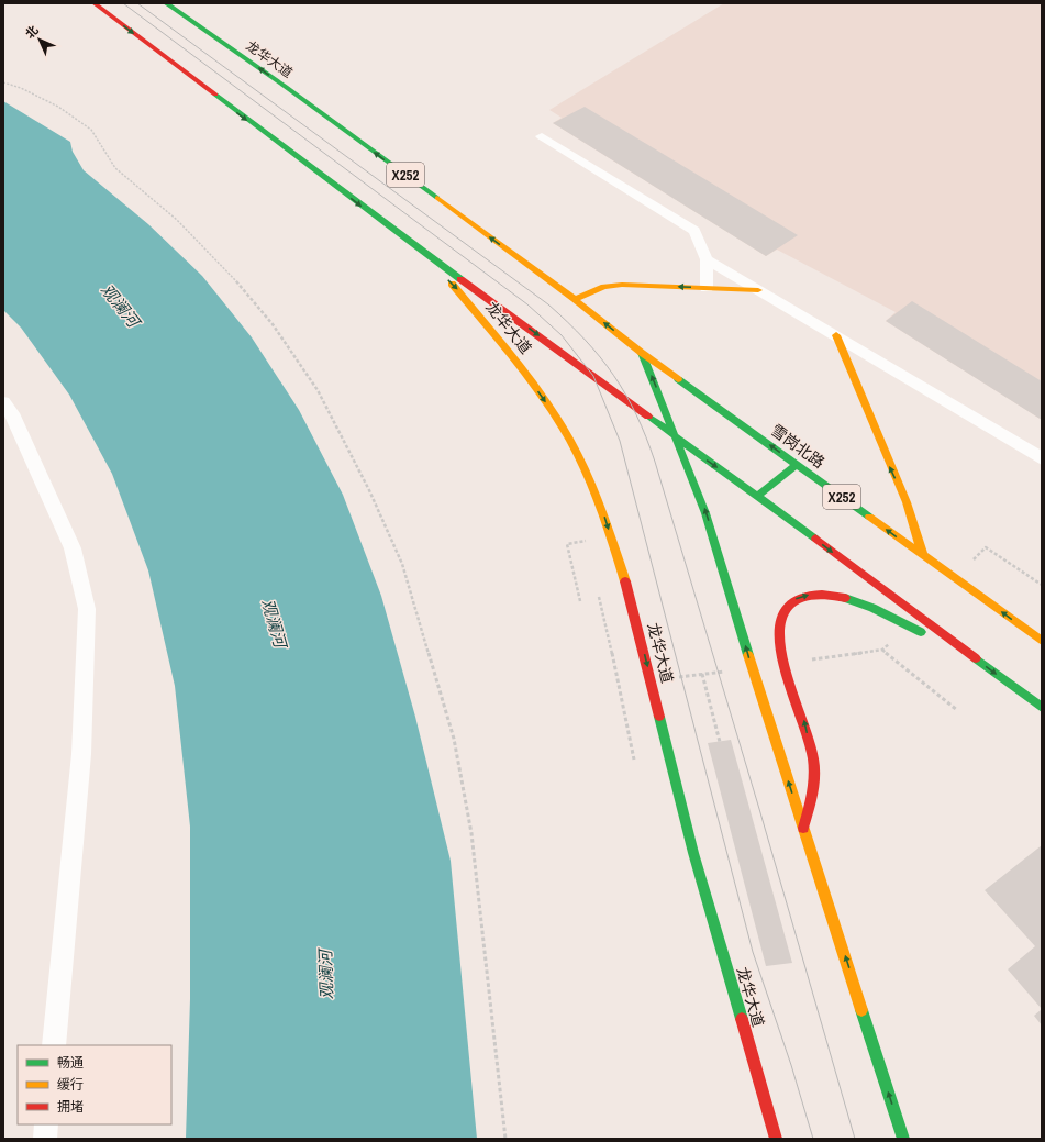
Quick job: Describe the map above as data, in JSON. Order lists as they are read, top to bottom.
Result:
{
  "streets": {
    "main road": ["龙华大道", "X252", "雪岗北路"]
  },
  "crossings": [
    ["龙华大道", "雪岗北路"]
  ],
  "water": ["观澜河"],
  "legend": ["畅通", "缓行", "拥堵"],
  "north": "top left"
}
